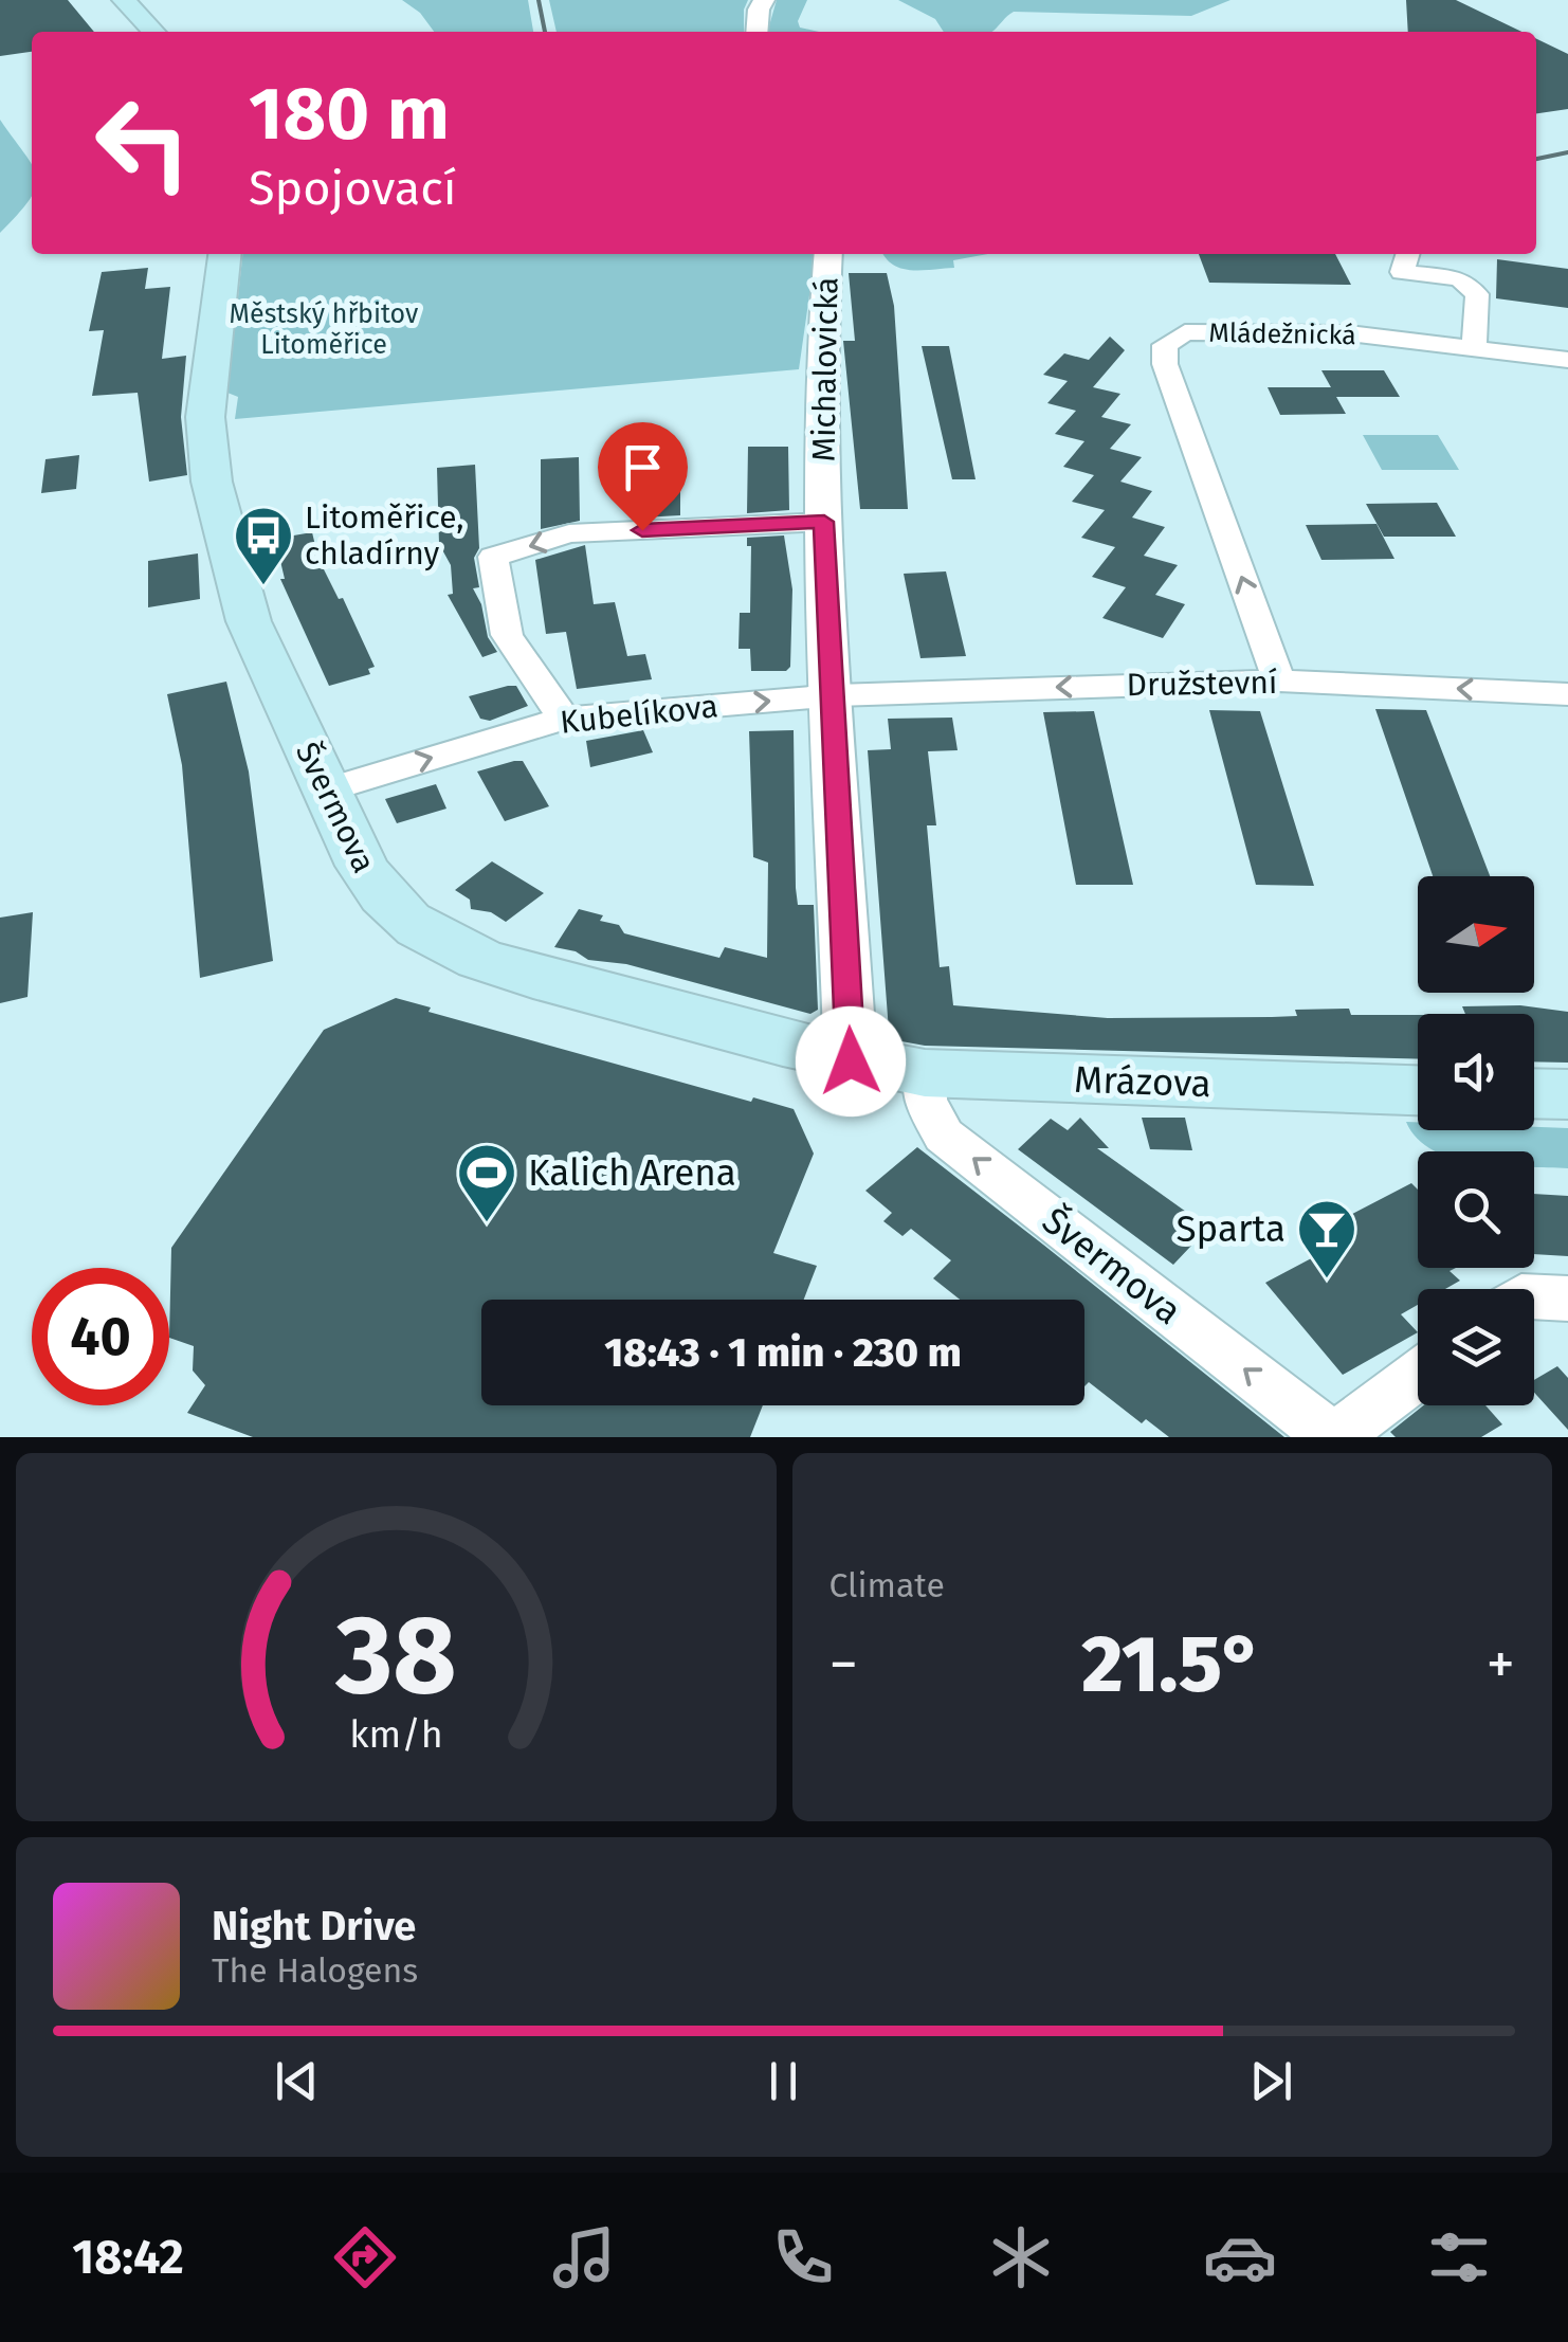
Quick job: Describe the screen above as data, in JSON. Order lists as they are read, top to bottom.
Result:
{
  "streets": {
    "main road": ["Švermova", "Mrázova"],
    "street": [
      "Mládežnická",
      "Michalovická",
      "Družstevní",
      "Kubelíkova"
    ]
  },
  "crossings": [
    ["Mládežnická", "Družstevní"],
    ["Michalovická", "Družstevní"],
    ["Michalovická", "Kubelíkova"],
    ["Michalovická", "Švermova"],
    ["Michalovická", "Mrázova"],
    ["Družstevní", "Kubelíkova"],
    ["Kubelíkova", "Švermova"],
    ["Švermova", "Mrázova"]
  ],
  "one_way": ["Družstevní", "Kubelíkova"],
  "parks": ["Městský hřbitov Litoměřice"],
  "places": {
    "bus stop": ["Litoměřice, chladírny"],
    "sports": ["Kalich Arena"],
    "bar": ["Sparta"]
  },
  "north": "right",
  "page": {
    "turn": ["180 m", "Spojovací"],
    "limit": "40",
    "trip": "18:43 · 1 min · 230 m",
    "tile": "Climate",
    "heat": ["−", "21.5°", "+"],
    "song": ["Night Drive", "The Halogens"],
    "tabs": "18:42",
    "gauge": ["38", "km/h"]
  }
}
